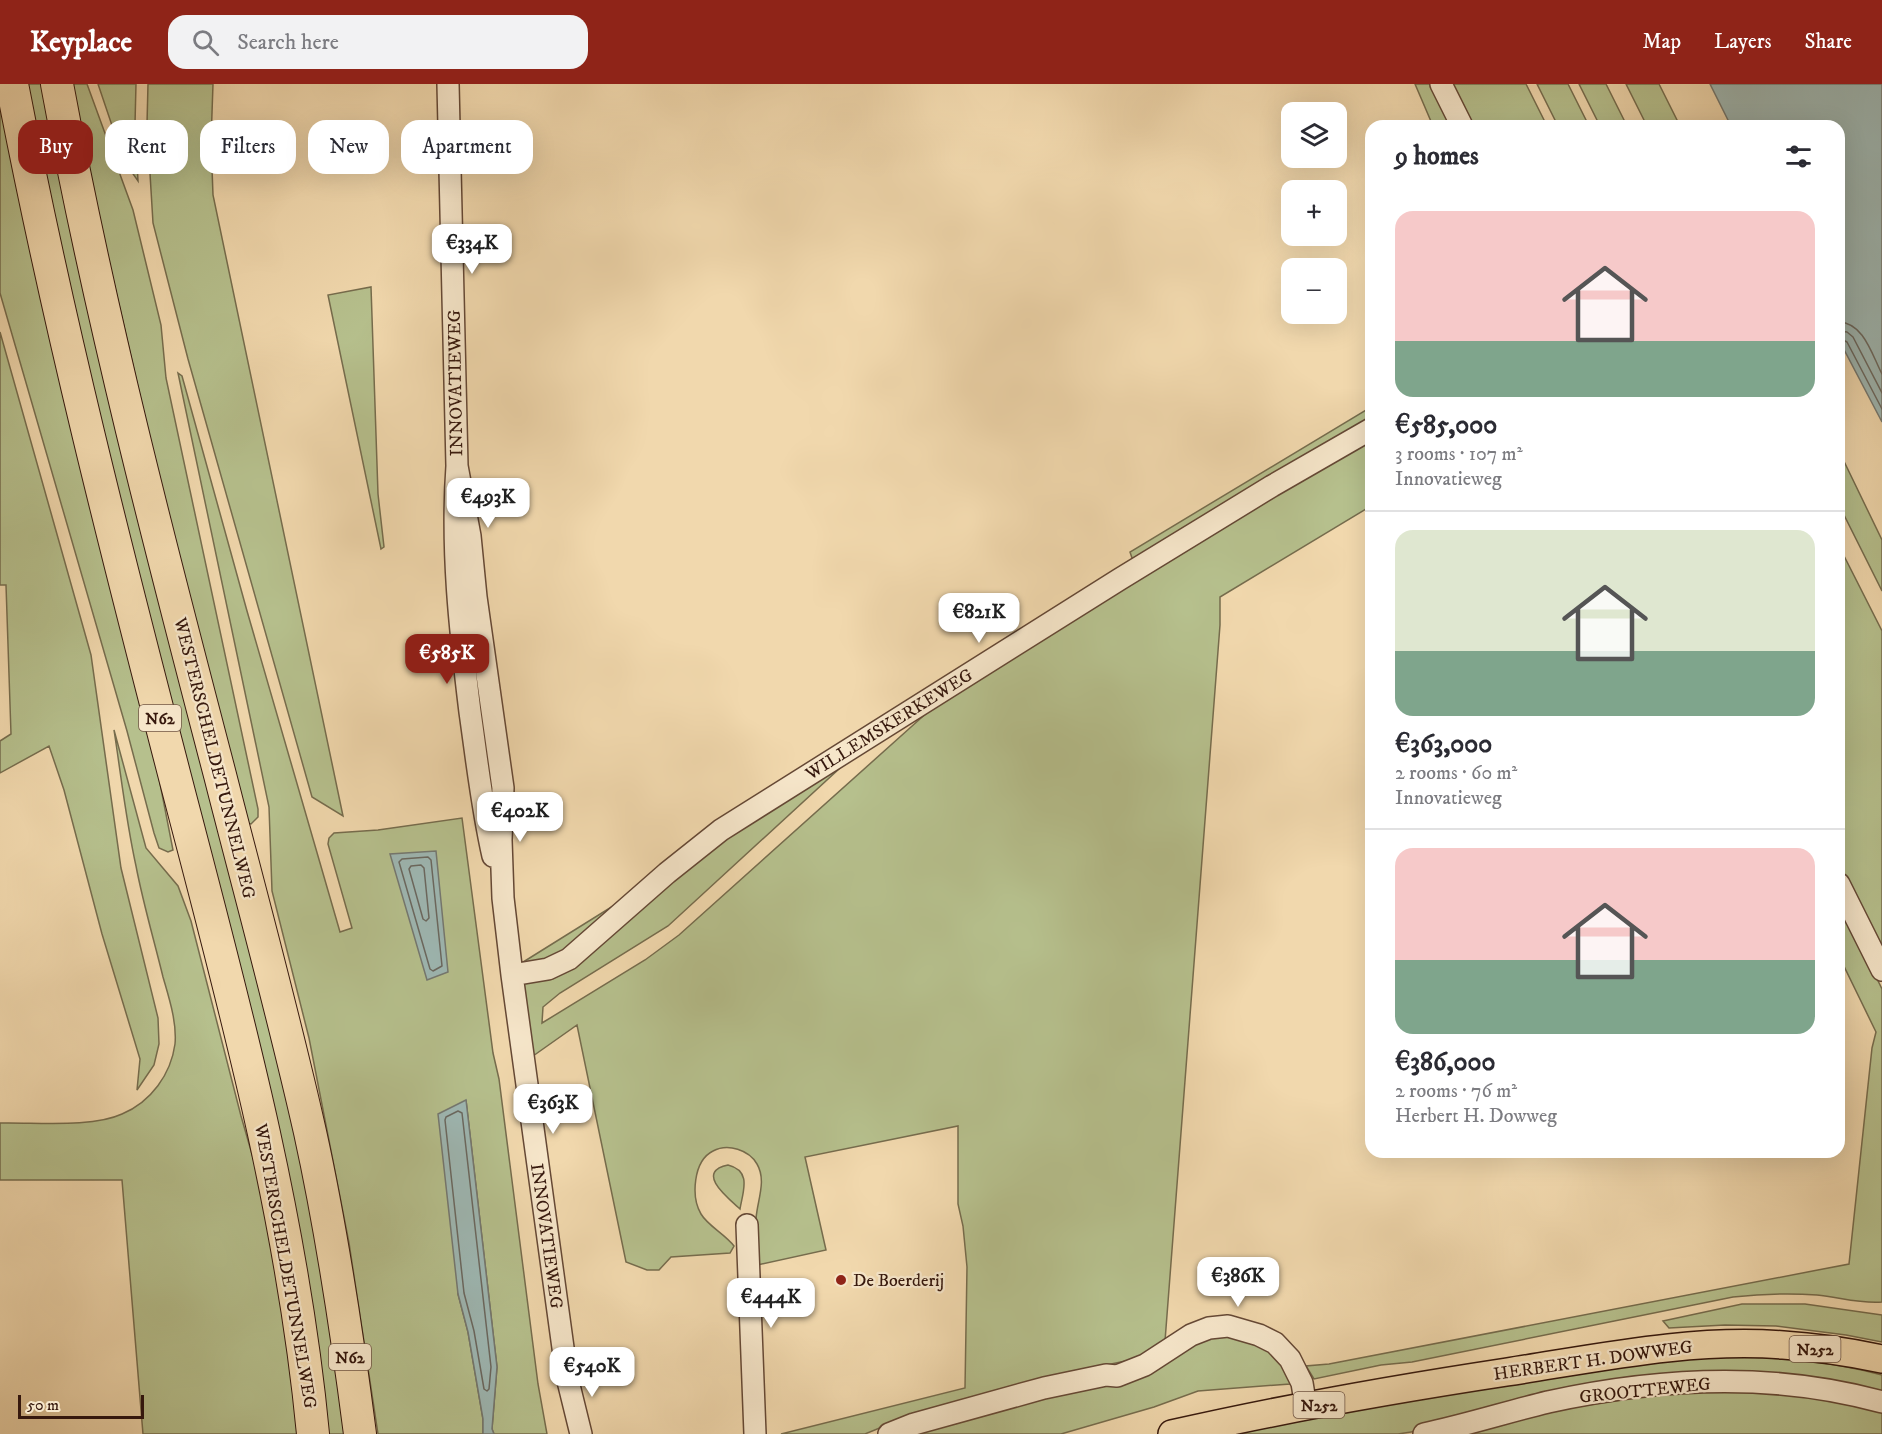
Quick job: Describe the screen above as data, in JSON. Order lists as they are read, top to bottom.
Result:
{
  "streets": {
    "highway": ["N62", "WESTERSCHELDETUNNELWEG"],
    "main road": ["N252", "HERBERT H. DOWWEG"],
    "street": ["INNOVATIEWEG", "WILLEMSKERKEWEG", "GROOTTEWEG"]
  },
  "crossings": [
    ["INNOVATIEWEG", "WILLEMSKERKEWEG"]
  ],
  "places": ["De Boerderij"],
  "scale_bar": "50 m",
  "page": {
    "header": "Keyplace",
    "search": "Search here",
    "nav": ["Map", "Layers", "Share"],
    "map_buttons": ["+", "−"],
    "chip": [
      "Buy",
      "Rent",
      "Filters",
      "New",
      "Apartment"
    ],
    "heading": "9 homes",
    "list": [
      {
        "name": "€585,000",
        "note": "3 rooms · 107 m² · Innovatieweg"
      },
      {
        "name": "€363,000",
        "note": "2 rooms · 60 m² · Innovatieweg"
      },
      {
        "name": "€386,000",
        "note": "2 rooms · 76 m² · Herbert H. Dowweg"
      }
    ],
    "price": [
      "€334K",
      "€493K",
      "€821K",
      "€585K",
      "€402K",
      "€363K",
      "€386K",
      "€444K",
      "€540K"
    ],
    "scale": "50 m"
  }
}
